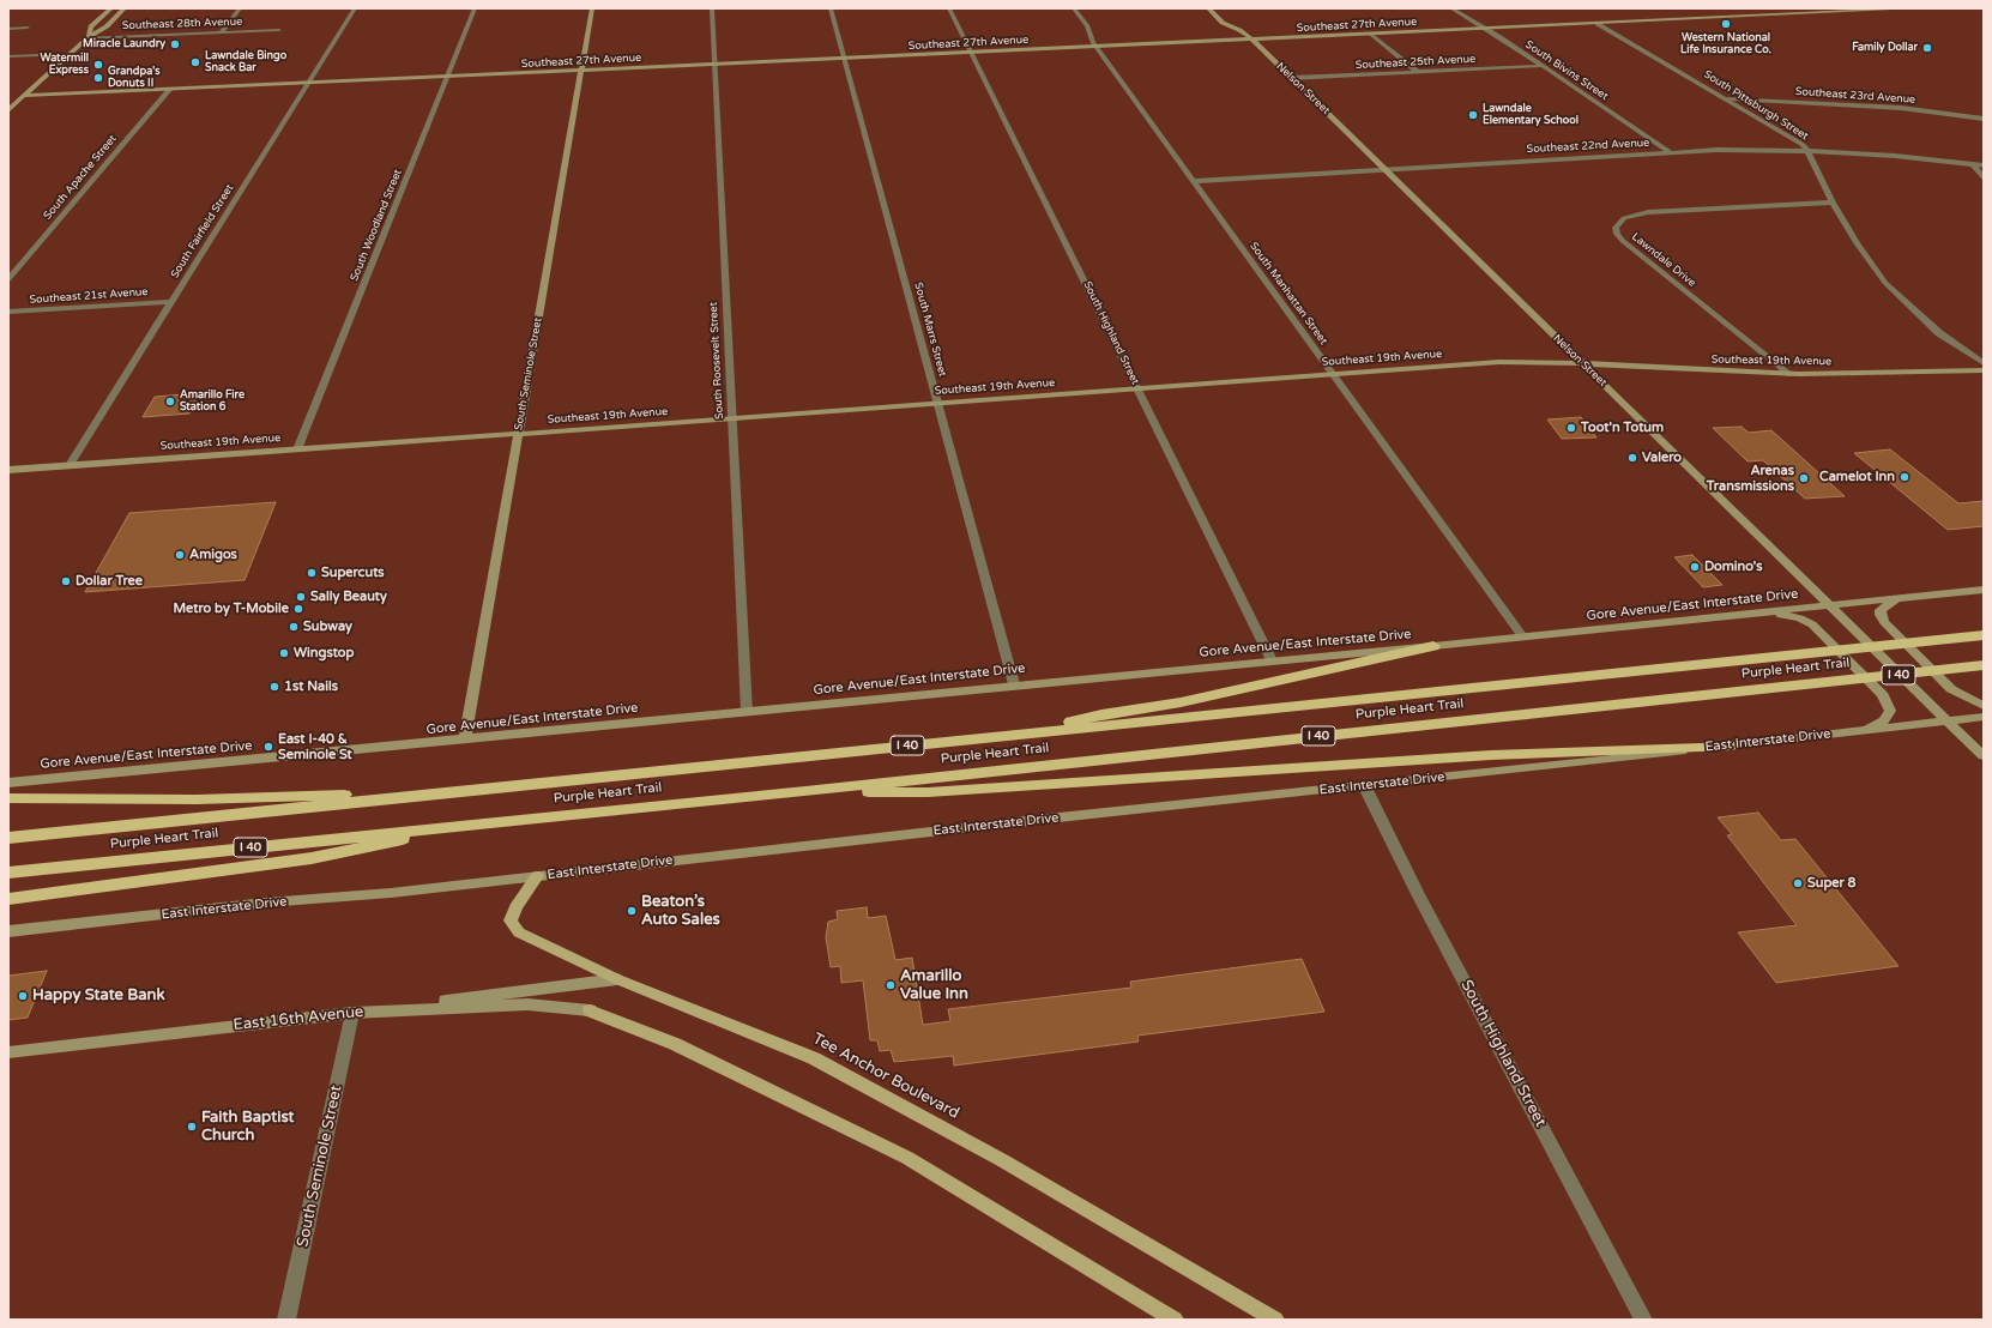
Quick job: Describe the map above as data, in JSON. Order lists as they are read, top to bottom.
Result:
{
  "streets": {
    "highway": ["Purple Heart Trail", "I 40"],
    "main road": [
      "Southeast 27th Avenue",
      "Nelson Street",
      "Southeast 19th Avenue",
      "South Seminole Street",
      "Gore Avenue/East Interstate Drive",
      "East Interstate Drive",
      "East 16th Avenue",
      "Tee Anchor Boulevard"
    ],
    "street": [
      "Southeast 28th Avenue",
      "Southeast 25th Avenue",
      "South Bivins Street",
      "Southeast 23rd Avenue",
      "South Pittsburgh Street",
      "Southeast 22nd Avenue",
      "South Apache Street",
      "South Woodland Street",
      "South Fairfield Street",
      "Lawndale Drive",
      "South Manhattan Street",
      "Southeast 21st Avenue",
      "South Marrs Street",
      "South Highland Street",
      "South Roosevelt Street"
    ]
  },
  "crossings": [
    ["Southeast 27th Avenue", "South Bivins Street"],
    ["Southeast 27th Avenue", "Nelson Street"],
    ["Southeast 27th Avenue", "South Pittsburgh Street"],
    ["Southeast 27th Avenue", "South Apache Street"],
    ["Southeast 27th Avenue", "South Woodland Street"],
    ["Southeast 27th Avenue", "South Fairfield Street"],
    ["Southeast 27th Avenue", "South Manhattan Street"],
    ["Southeast 27th Avenue", "South Marrs Street"],
    ["Southeast 27th Avenue", "South Highland Street"],
    ["Southeast 27th Avenue", "South Roosevelt Street"],
    ["Southeast 27th Avenue", "South Seminole Street"],
    ["Southeast 25th Avenue", "South Bivins Street"],
    ["Southeast 25th Avenue", "Nelson Street"],
    ["South Bivins Street", "Southeast 22nd Avenue"],
    ["Nelson Street", "Southeast 22nd Avenue"],
    ["Nelson Street", "Southeast 19th Avenue"],
    ["Nelson Street", "Gore Avenue/East Interstate Drive"],
    ["Nelson Street", "East Interstate Drive"],
    ["Southeast 23rd Avenue", "South Pittsburgh Street"],
    ["South Pittsburgh Street", "Southeast 22nd Avenue"],
    ["South Pittsburgh Street", "Lawndale Drive"],
    ["Southeast 22nd Avenue", "South Manhattan Street"],
    ["South Woodland Street", "Southeast 19th Avenue"],
    ["South Fairfield Street", "Southeast 21st Avenue"],
    ["South Fairfield Street", "Southeast 19th Avenue"],
    ["Lawndale Drive", "Southeast 19th Avenue"],
    ["South Manhattan Street", "Southeast 19th Avenue"],
    ["South Manhattan Street", "Gore Avenue/East Interstate Drive"],
    ["South Marrs Street", "Southeast 19th Avenue"],
    ["South Marrs Street", "Gore Avenue/East Interstate Drive"],
    ["South Highland Street", "Southeast 19th Avenue"],
    ["South Highland Street", "Gore Avenue/East Interstate Drive"],
    ["South Highland Street", "East Interstate Drive"],
    ["Southeast 19th Avenue", "South Roosevelt Street"],
    ["Southeast 19th Avenue", "South Seminole Street"],
    ["South Roosevelt Street", "Gore Avenue/East Interstate Drive"],
    ["South Seminole Street", "Gore Avenue/East Interstate Drive"],
    ["South Seminole Street", "East 16th Avenue"],
    ["East Interstate Drive", "Tee Anchor Boulevard"]
  ],
  "places": [
    "Western National Life Insurance Co.",
    "Miracle Laundry",
    "Family Dollar",
    "Lawndale Bingo Snack Bar",
    "Watermill Express",
    "Grandpa's Donuts II",
    "Lawndale Elementary School",
    "Amarillo Fire Station 6",
    "Toot'n Totum",
    "Valero",
    "Camelot Inn",
    "Arenas Transmissions",
    "Amigos",
    "Domino's",
    "Supercuts",
    "Dollar Tree",
    "Sally Beauty",
    "Metro by T-Mobile",
    "Subway",
    "Wingstop",
    "1st Nails",
    "East I-40 & Seminole St",
    "Super 8",
    "Beaton’s Auto Sales",
    "Amarillo Value Inn",
    "Happy State Bank",
    "Faith Baptist Church"
  ]
}
